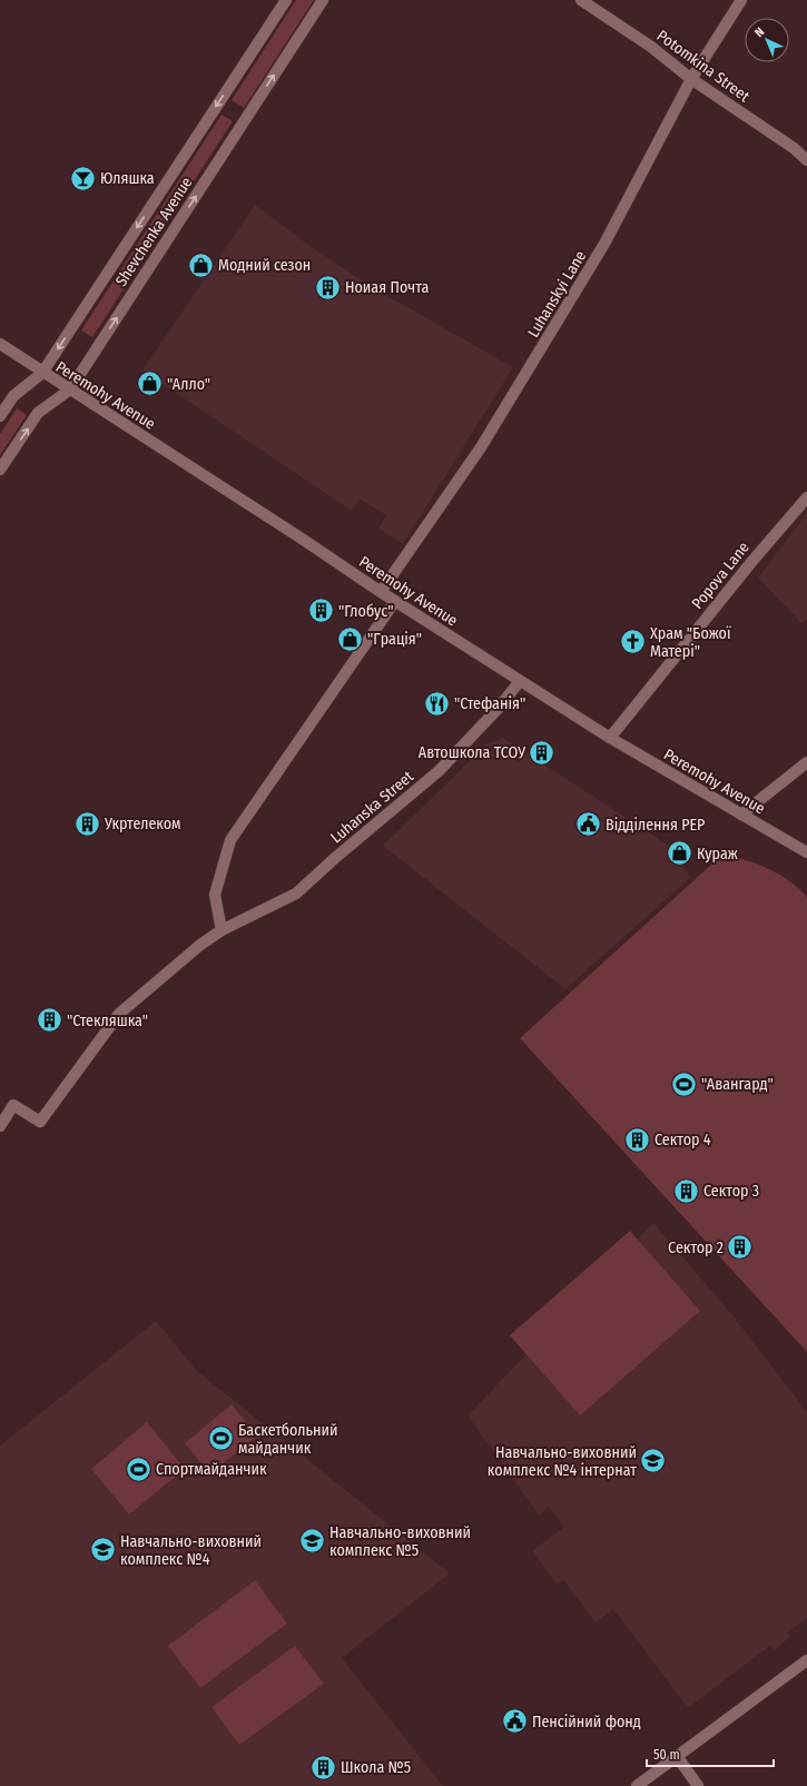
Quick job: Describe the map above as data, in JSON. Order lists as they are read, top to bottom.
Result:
{
  "streets": {
    "street": [
      "Potomkina Street",
      "Shevchenka Avenue",
      "Luhanskyi Lane",
      "Peremohy Avenue",
      "Popova Lane",
      "Luhanska Street"
    ]
  },
  "crossings": [
    ["Potomkina Street", "Luhanskyi Lane"],
    ["Shevchenka Avenue", "Peremohy Avenue"],
    ["Luhanskyi Lane", "Peremohy Avenue"],
    ["Peremohy Avenue", "Popova Lane"],
    ["Peremohy Avenue", "Luhanska Street"]
  ],
  "places": {
    "bar": ["Юляшка"],
    "shop": [
      "Модний сезон",
      "\"Алло\"",
      "\"Грація\"",
      "Кураж"
    ],
    "building": [
      "Ноиая Почта",
      "\"Глобус\"",
      "Автошкола ТСОУ",
      "Укртелеком",
      "\"Стекляшка\"",
      "Сектор 4",
      "Сектор 3",
      "Сектор 2",
      "Школа №5"
    ],
    "church": ["Храм \"Божої Матері\""],
    "restaurant": ["\"Стефанія\""],
    "public building": ["Відділення РЕР", "Пенсійний фонд"],
    "sports": ["\"Авангард\"", "Баскетбольний майданчик", "Спортмайданчик"],
    "school or university": ["Навчально-виховний комплекс №4 інтернат", "Навчально-виховний комплекс №5", "Навчально-виховний комплекс №4"]
  },
  "scale_bar": "50 m",
  "north": "top left"
}
